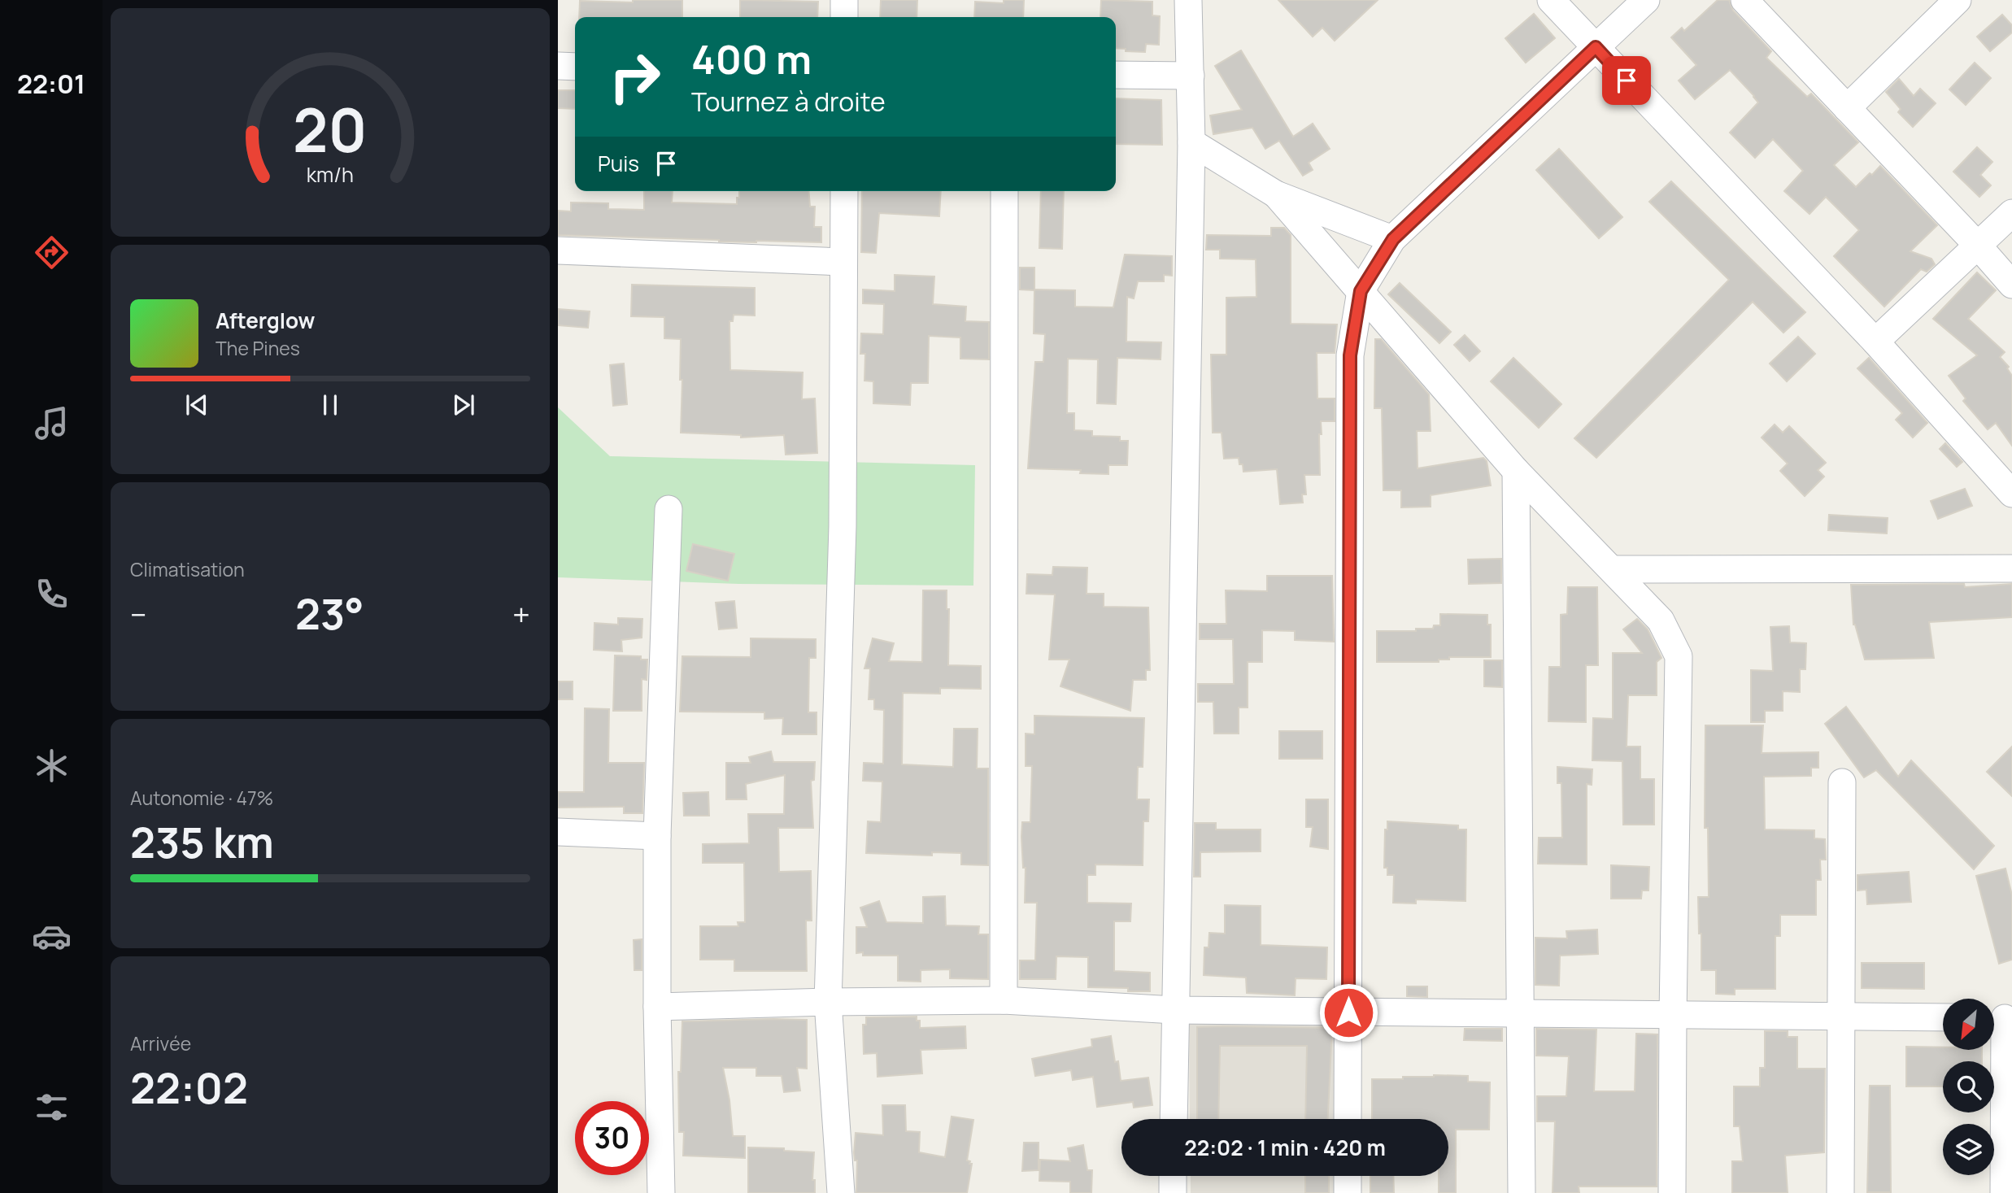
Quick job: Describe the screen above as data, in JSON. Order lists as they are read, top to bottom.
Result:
{
  "north": "bottom left",
  "page": {
    "tabs": "22:01",
    "turn": ["400 m", "Tournez à droite"],
    "then": "Puis",
    "song": ["Afterglow", "The Pines"],
    "tile": [
      "Climatisation",
      ["Autonomie · 47%", "235 km"],
      ["Arrivée", "22:02"]
    ],
    "heat": ["−", "23°", "+"],
    "limit": "30",
    "trip": "22:02 · 1 min · 420 m",
    "gauge": ["20", "km/h"]
  }
}
